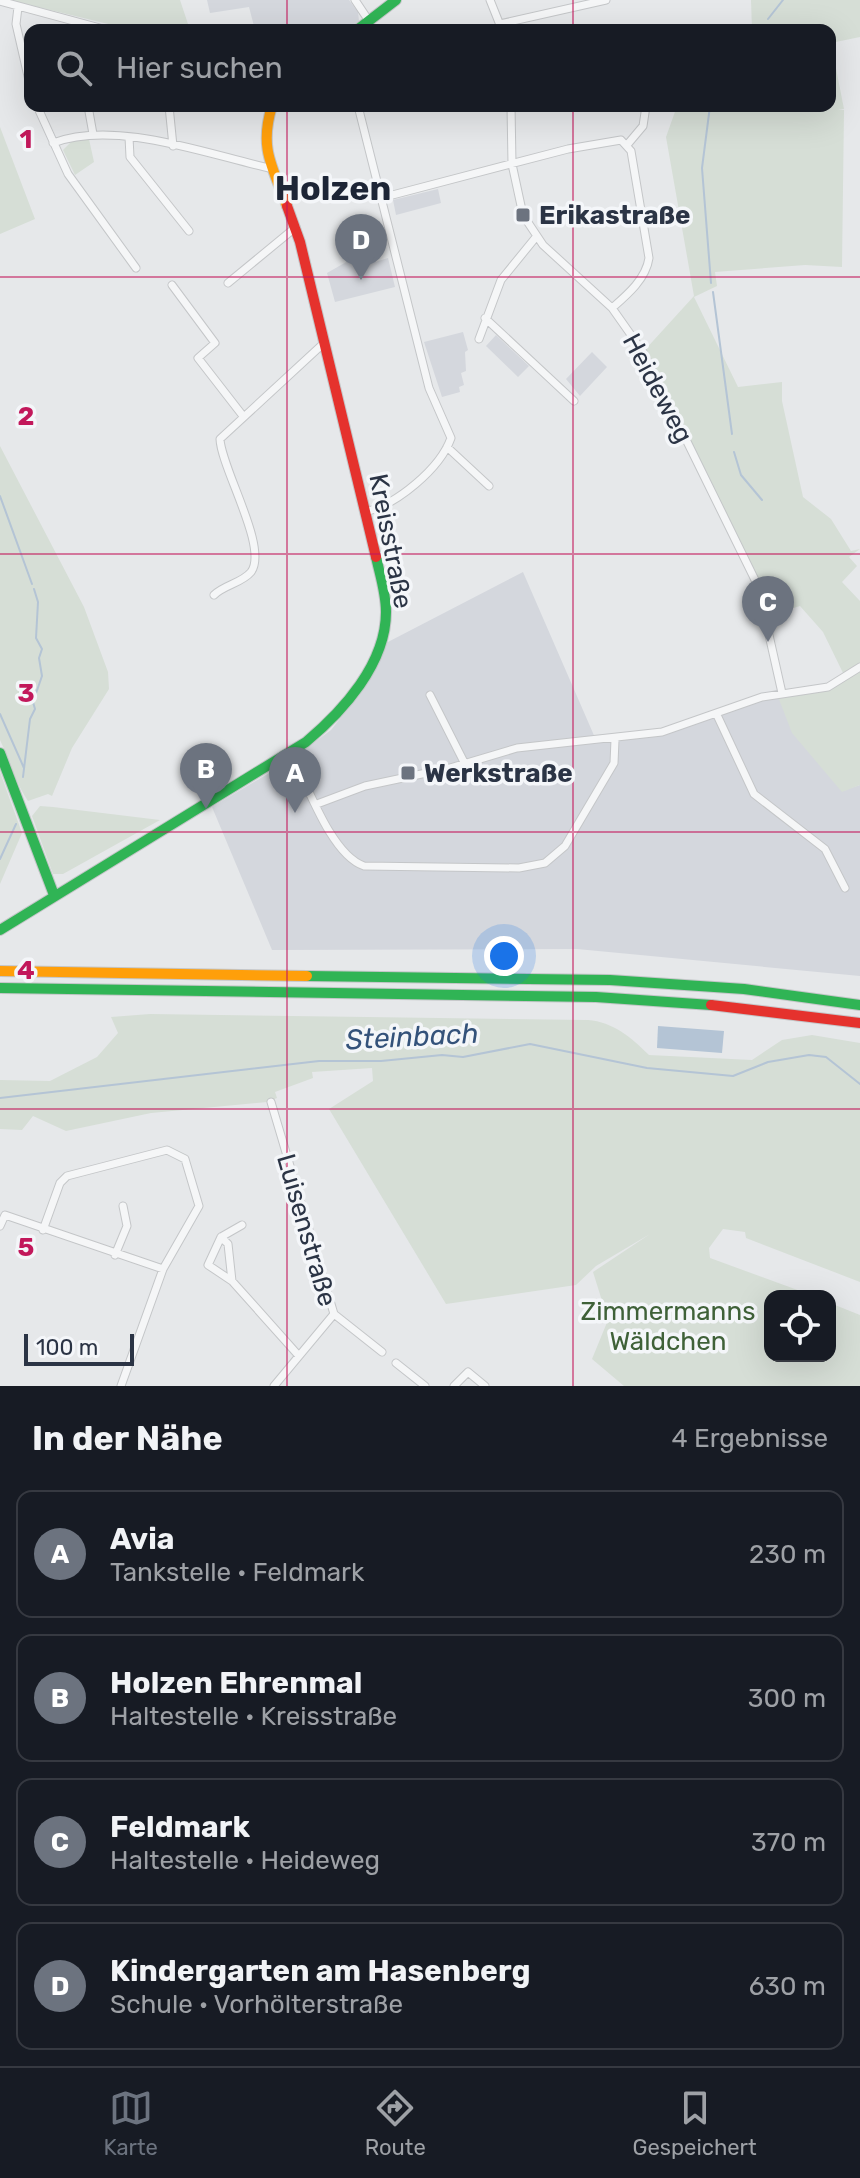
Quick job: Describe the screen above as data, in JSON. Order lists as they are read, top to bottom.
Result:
{
  "streets": {
    "main road": ["Kreisstraße"],
    "street": ["Heideweg", "Luisenstraße"]
  },
  "districts": ["Holzen"],
  "water": ["Steinbach"],
  "parks": ["Zimmermanns Wäldchen"],
  "places": {
    "transit": ["Erikastraße", "Werkstraße"]
  },
  "scale_bar": "100 m",
  "page": {
    "search": "Hier suchen",
    "pins": [
      "D",
      "C",
      "B",
      "A"
    ],
    "scale": "100 m",
    "heading": ["In der Nähe", "4 Ergebnisse"],
    "list": [
      {
        "mark": "A",
        "name": "Avia",
        "note": "Tankstelle · Feldmark",
        "value": "230 m"
      },
      {
        "mark": "B",
        "name": "Holzen Ehrenmal",
        "note": "Haltestelle · Kreisstraße",
        "value": "300 m"
      },
      {
        "mark": "C",
        "name": "Feldmark",
        "note": "Haltestelle · Heideweg",
        "value": "370 m"
      },
      {
        "mark": "D",
        "name": "Kindergarten am Hasenberg",
        "note": "Schule · Vorhölterstraße",
        "value": "630 m"
      }
    ],
    "nav": ["Karte", "Route", "Gespeichert"]
  },
  "grid": {
    "rows": [
      "1",
      "2",
      "3",
      "4",
      "5"
    ]
  }
}
